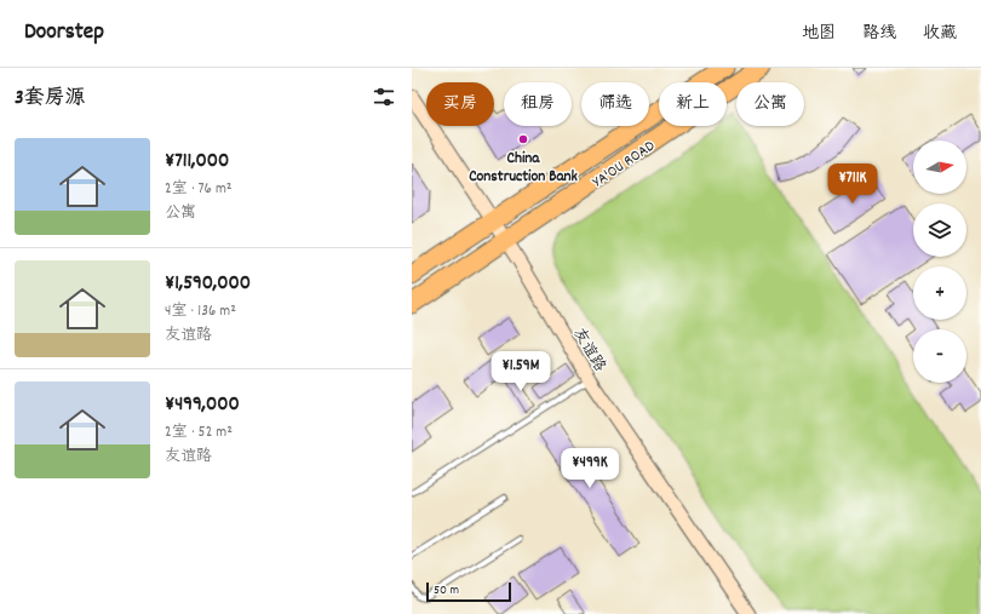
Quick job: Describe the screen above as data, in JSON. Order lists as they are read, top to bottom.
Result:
{
  "streets": {
    "highway": ["YA'OU ROAD"],
    "street": ["友谊路"]
  },
  "crossings": [
    ["YA'OU ROAD", "友谊路"]
  ],
  "places": ["China Construction Bank"],
  "scale_bar": "50 m",
  "north": "right",
  "page": {
    "header": "Doorstep",
    "nav": ["地图", "路线", "收藏"],
    "heading": "3套房源",
    "chip": [
      "买房",
      "租房",
      "筛选",
      "新上",
      "公寓"
    ],
    "list": [
      {
        "name": "¥711,000",
        "note": "2室 · 76 m² · 公寓"
      },
      {
        "name": "¥1,590,000",
        "note": "4室 · 136 m² · 友谊路"
      },
      {
        "name": "¥499,000",
        "note": "2室 · 52 m² · 友谊路"
      }
    ],
    "map_buttons": ["+", "−"],
    "price": ["¥711K", "¥1.59M", "¥499K"],
    "scale": "50 m"
  }
}
